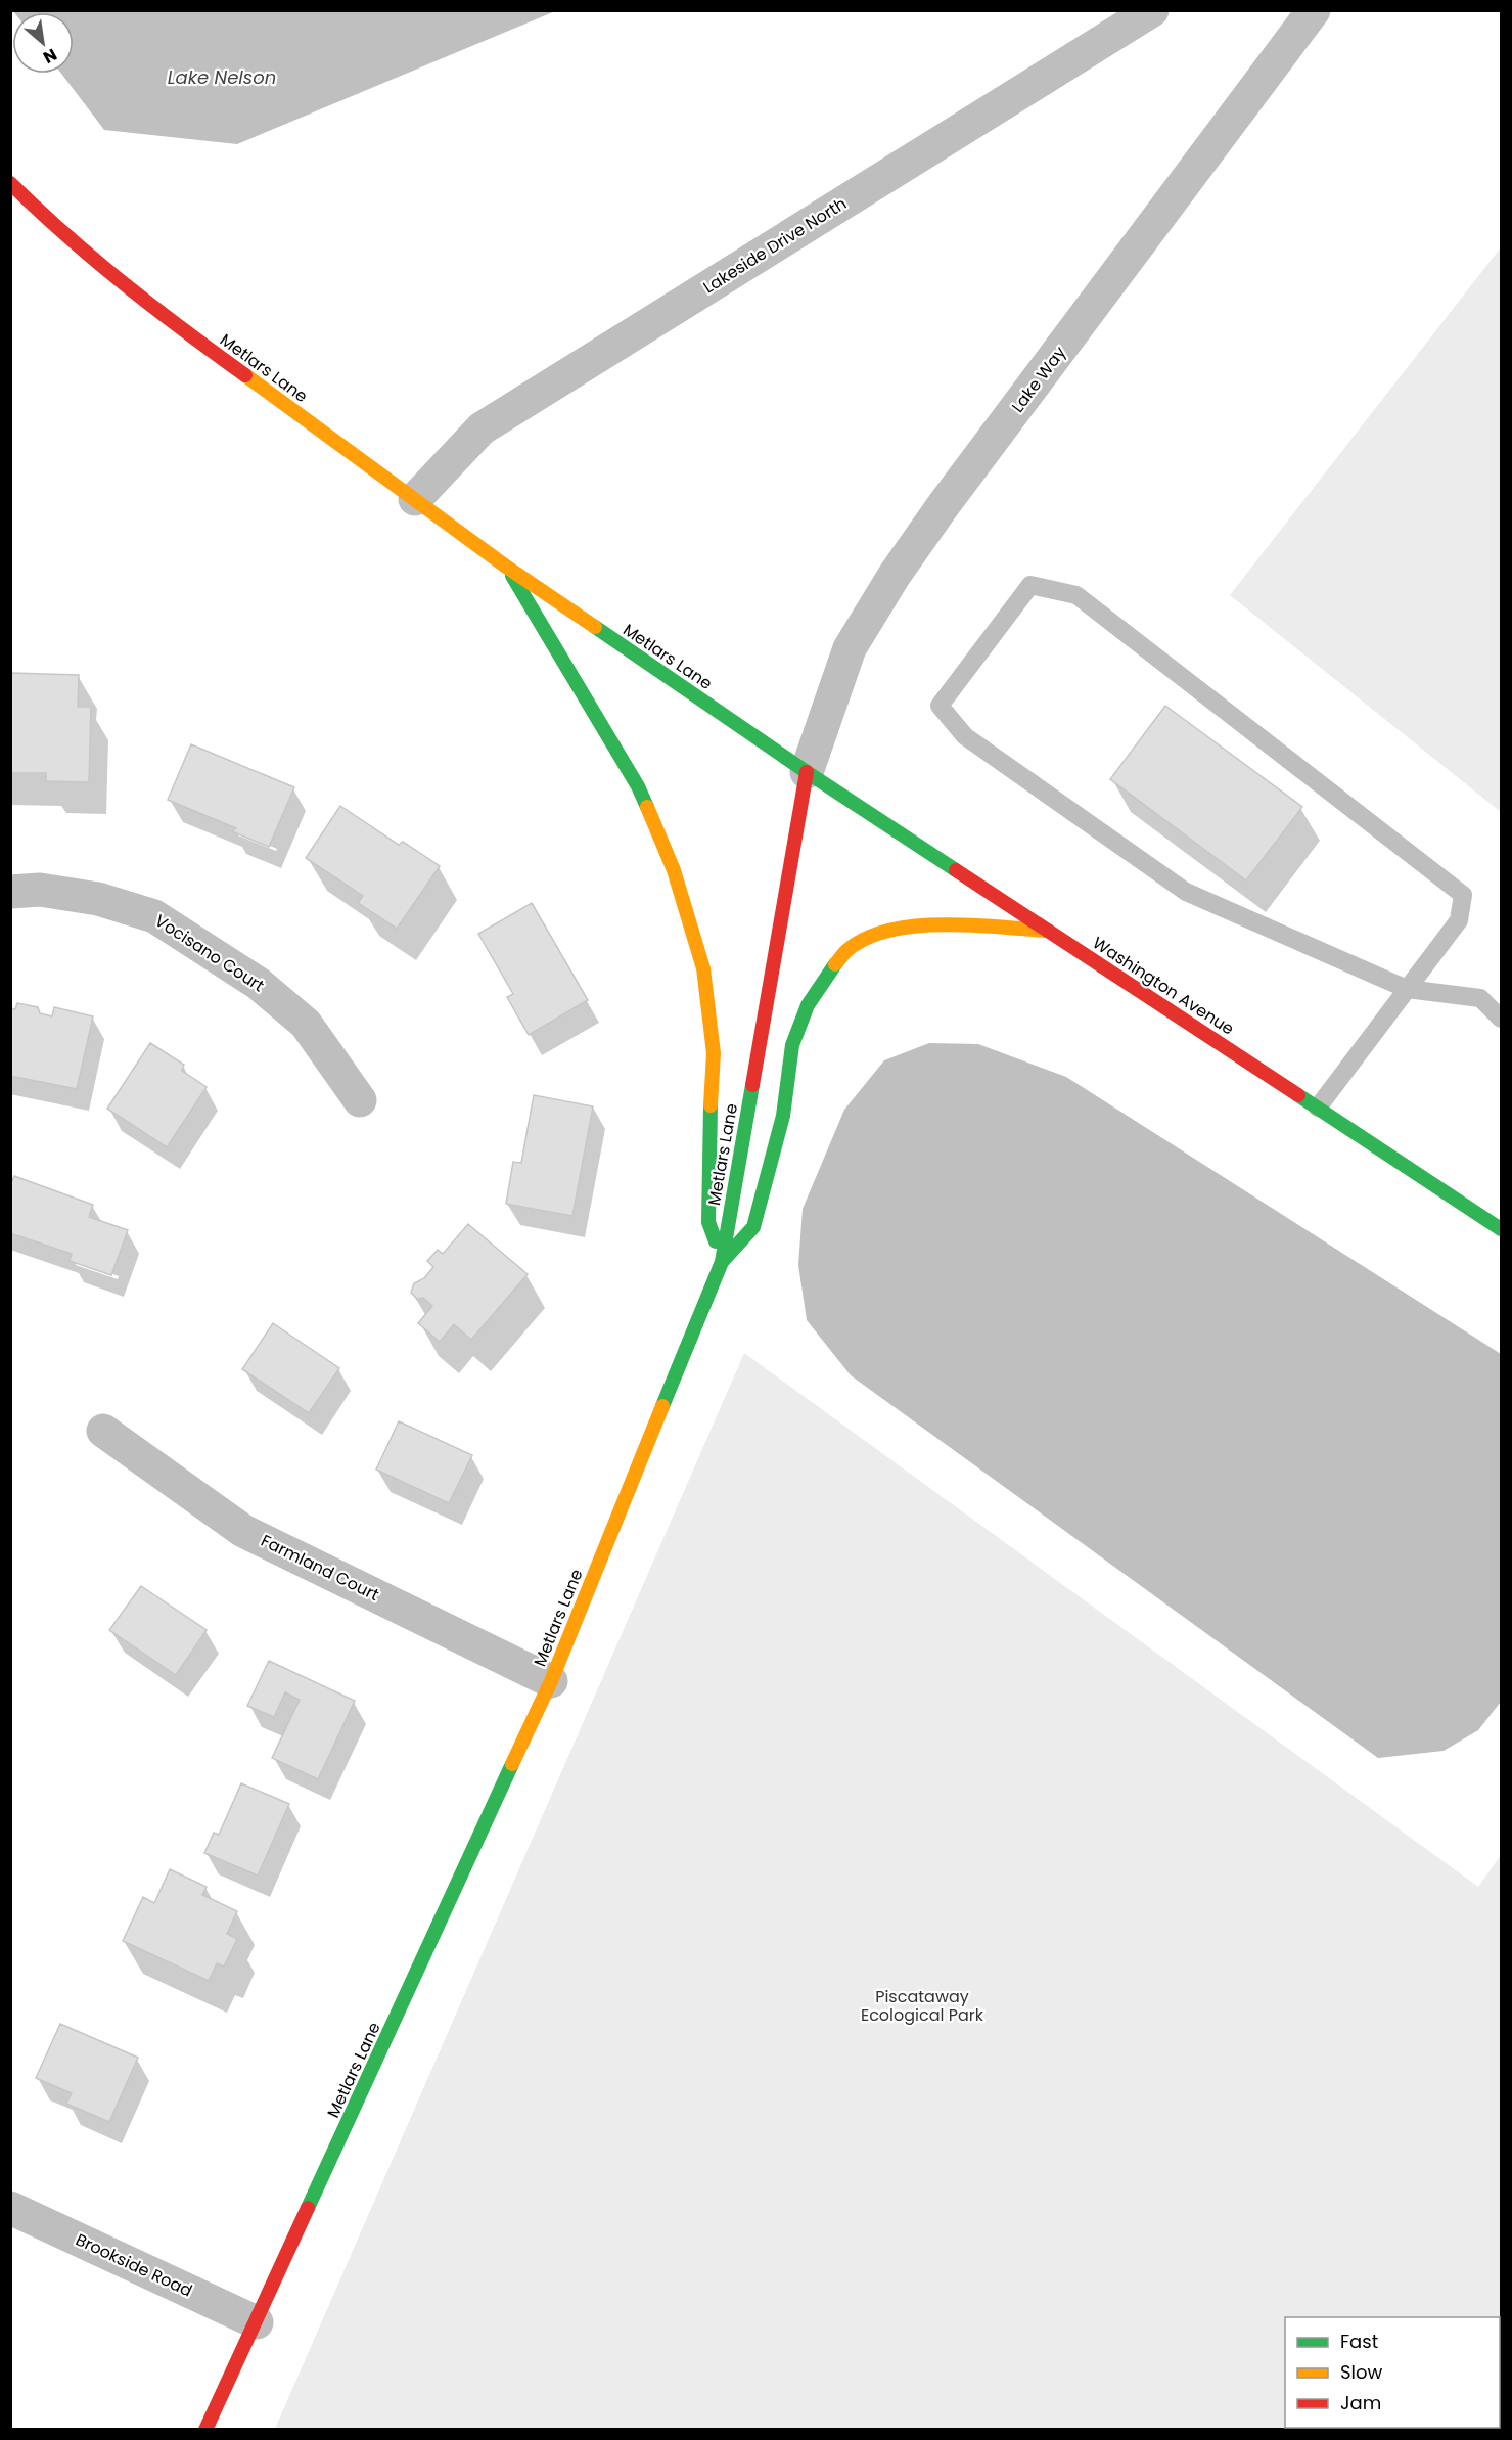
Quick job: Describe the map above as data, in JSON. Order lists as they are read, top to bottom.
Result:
{
  "streets": {
    "main road": ["Metlars Lane", "Washington Avenue"],
    "street": [
      "Lakeside Drive North",
      "Lake Way",
      "Vocisano Court",
      "Farmland Court",
      "Brookside Road"
    ]
  },
  "crossings": [
    ["Lakeside Drive North", "Metlars Lane"],
    ["Metlars Lane", "Lake Way"],
    ["Metlars Lane", "Washington Avenue"],
    ["Metlars Lane", "Farmland Court"],
    ["Metlars Lane", "Brookside Road"],
    ["Lake Way", "Washington Avenue"]
  ],
  "water": ["Lake Nelson"],
  "parks": ["Piscataway Ecological Park"],
  "legend": ["Fast", "Slow", "Jam"],
  "north": "bottom right"
}
